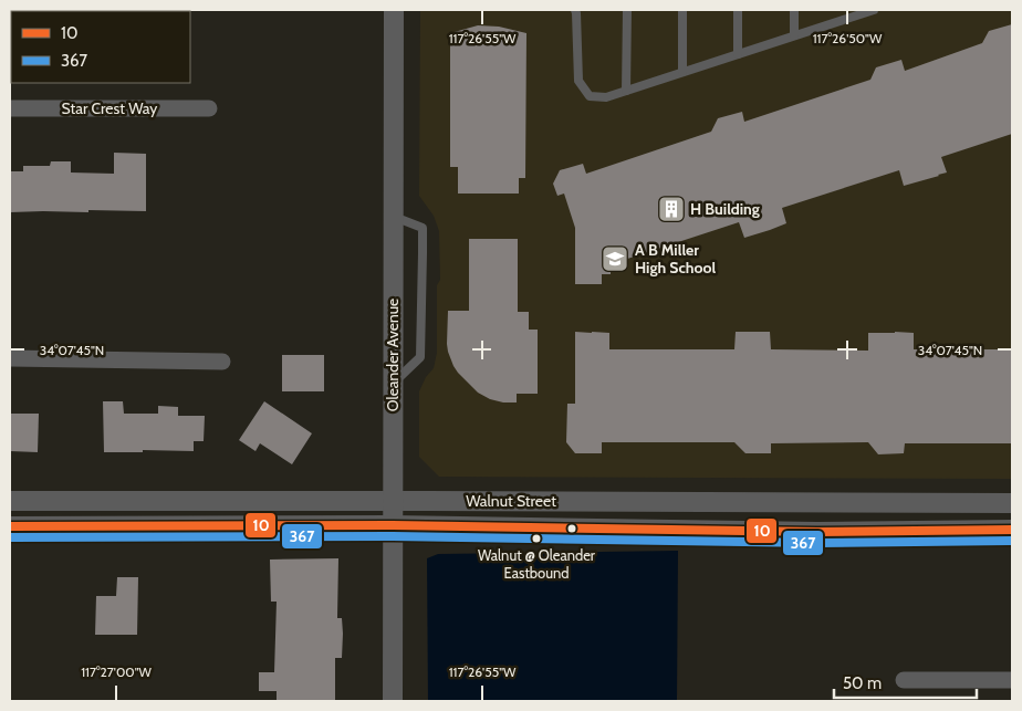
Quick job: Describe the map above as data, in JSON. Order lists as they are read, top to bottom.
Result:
{
  "streets": {
    "street": ["Star Crest Way", "Oleander Avenue", "Walnut Street"]
  },
  "crossings": [
    ["Oleander Avenue", "Walnut Street"]
  ],
  "places": {
    "building": ["H Building"],
    "school or university": ["A B Miller High School"],
    "other": ["Walnut @ Oleander Eastbound"]
  },
  "lines": ["transit line 10", "transit line 367"],
  "legend": ["10", "367"],
  "scale_bar": "50 m",
  "coordinates": [
    "117°26'55\"W",
    "117°26'50\"W",
    "34°07'45\"N",
    "117°27'00\"W"
  ]
}
